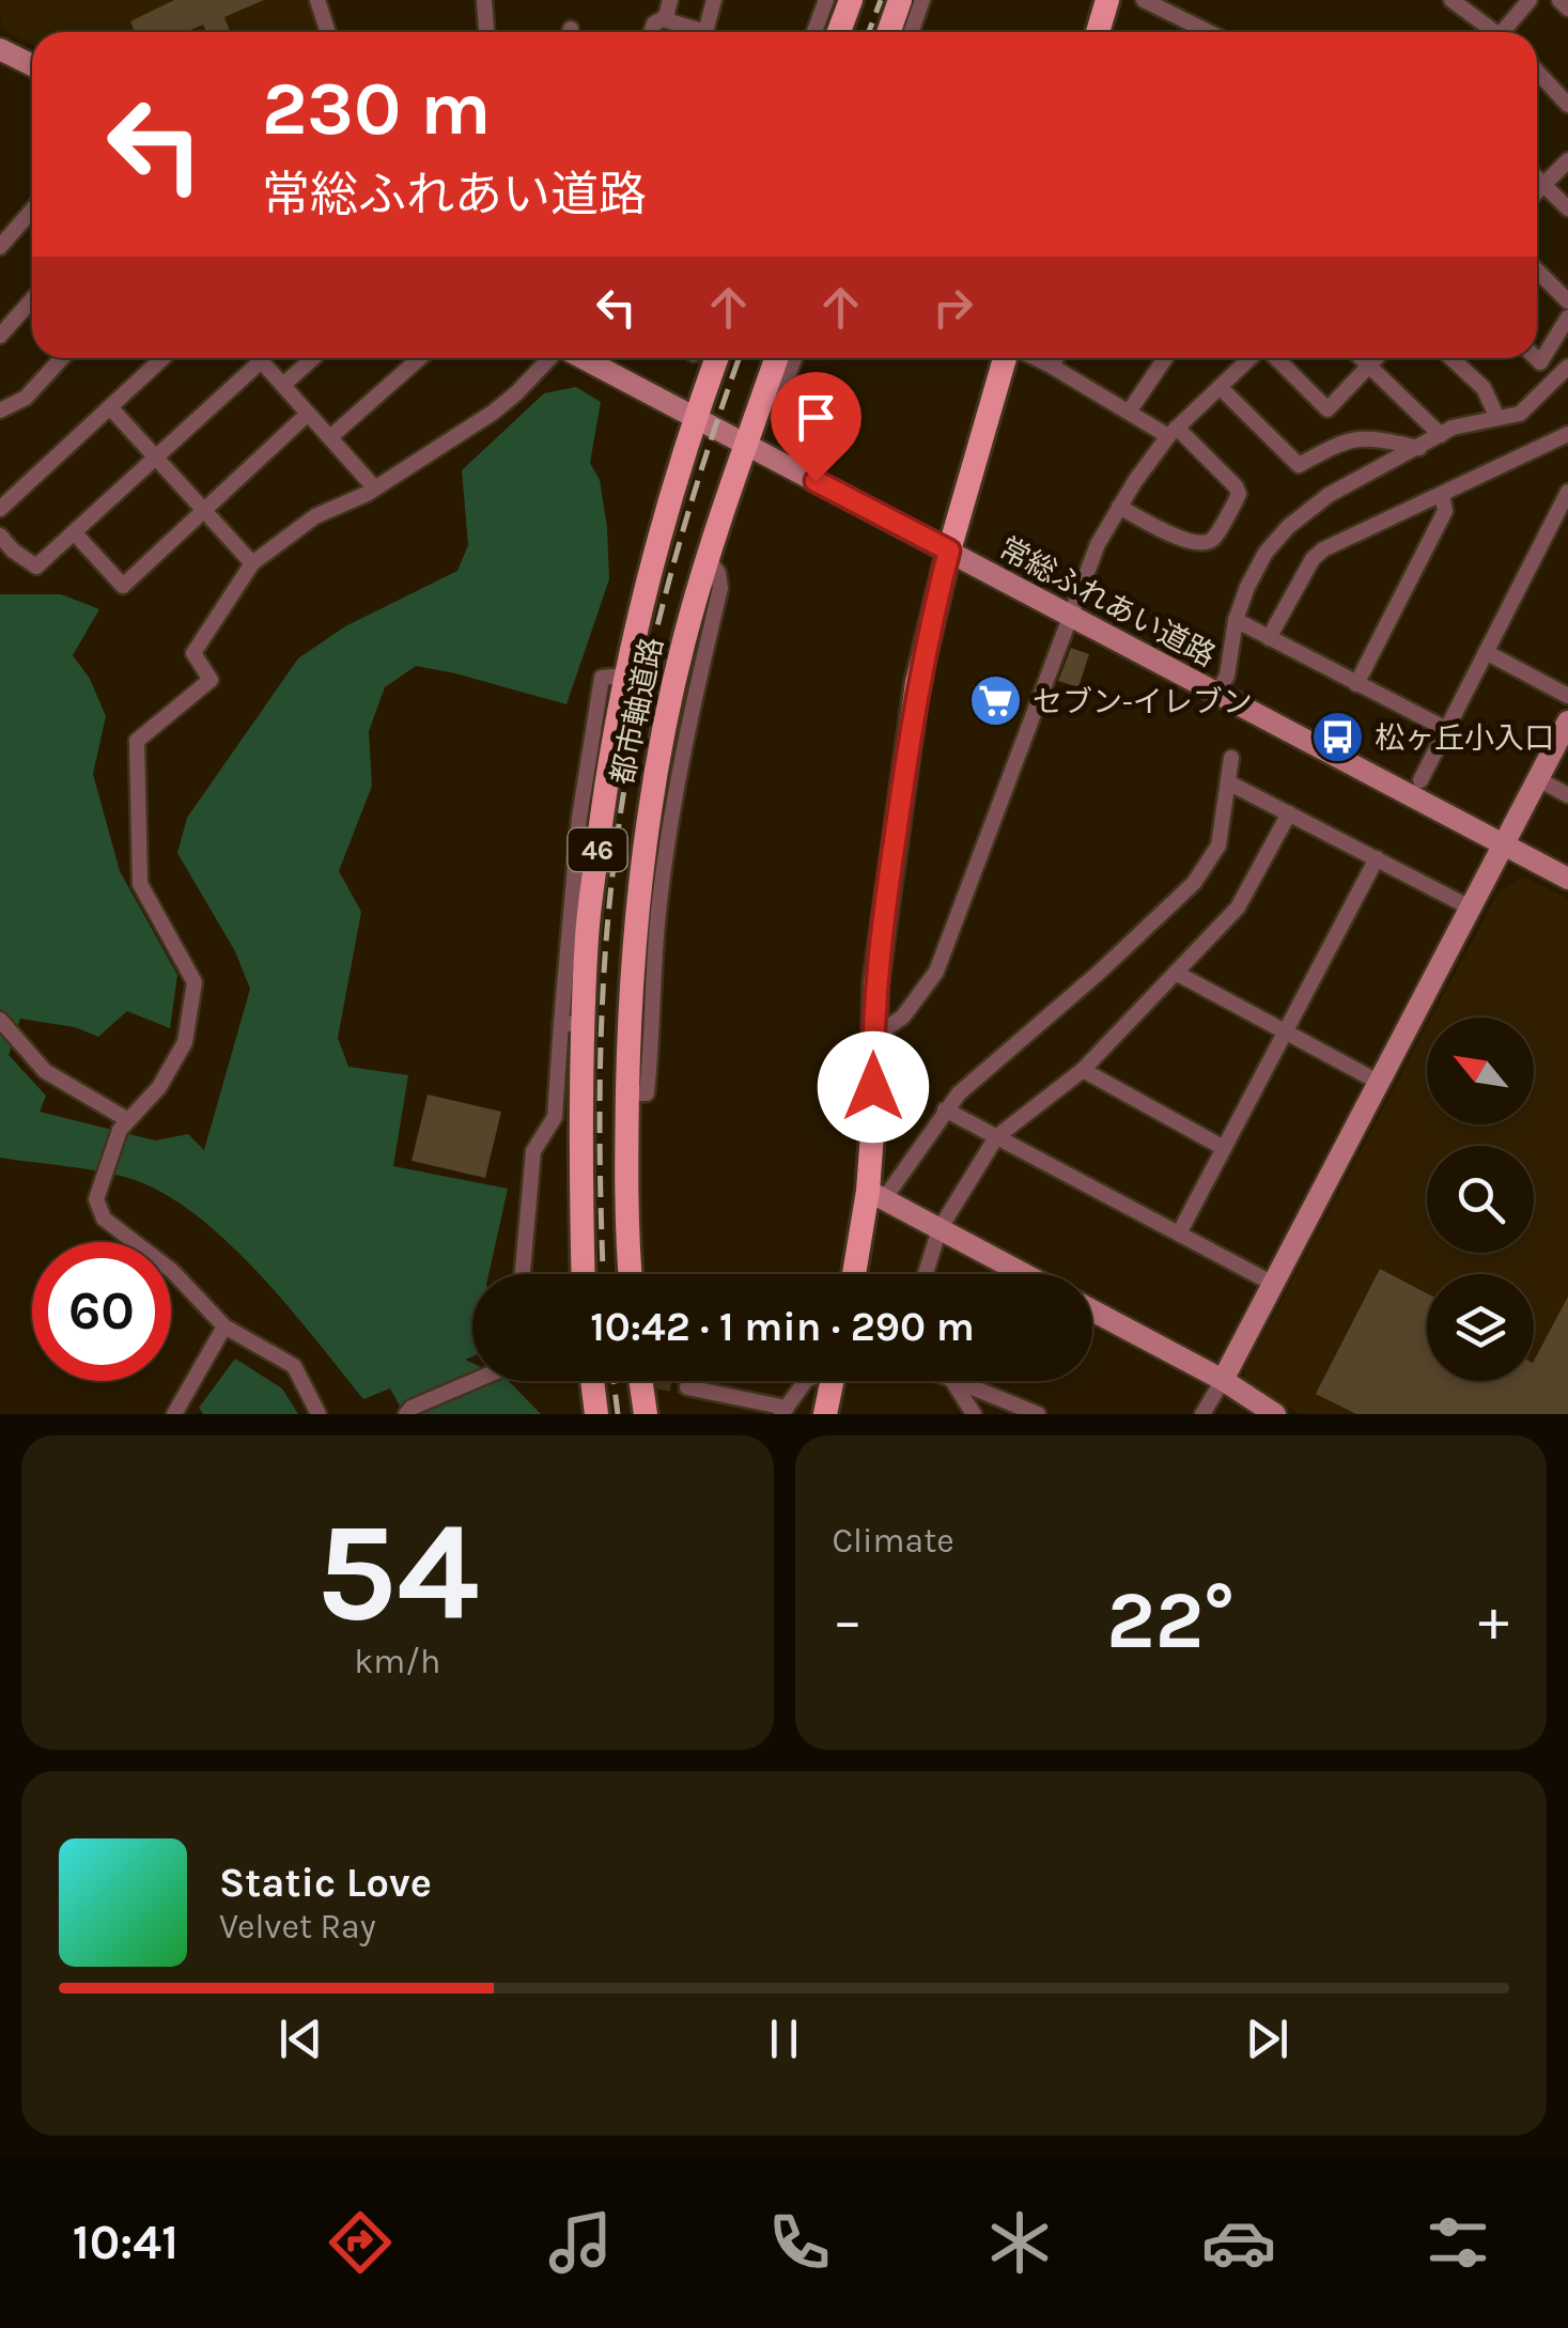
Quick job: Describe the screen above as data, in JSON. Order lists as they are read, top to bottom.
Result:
{
  "streets": {
    "main road": ["都市軸道路", "46"],
    "street": ["常総ふれあい道路"]
  },
  "crossings": [
    ["常総ふれあい道路", "都市軸道路"]
  ],
  "places": {
    "supermarket": ["セブン-イレブン"],
    "bus stop": ["松ヶ丘小入口"]
  },
  "north": "top left",
  "page": {
    "turn": ["230 m", "常総ふれあい道路"],
    "limit": "60",
    "trip": "10:42 · 1 min · 290 m",
    "tile": [
      ["54", "km/h"],
      "Climate"
    ],
    "heat": ["−", "22°", "+"],
    "song": ["Static Love", "Velvet Ray"],
    "tabs": "10:41"
  }
}
